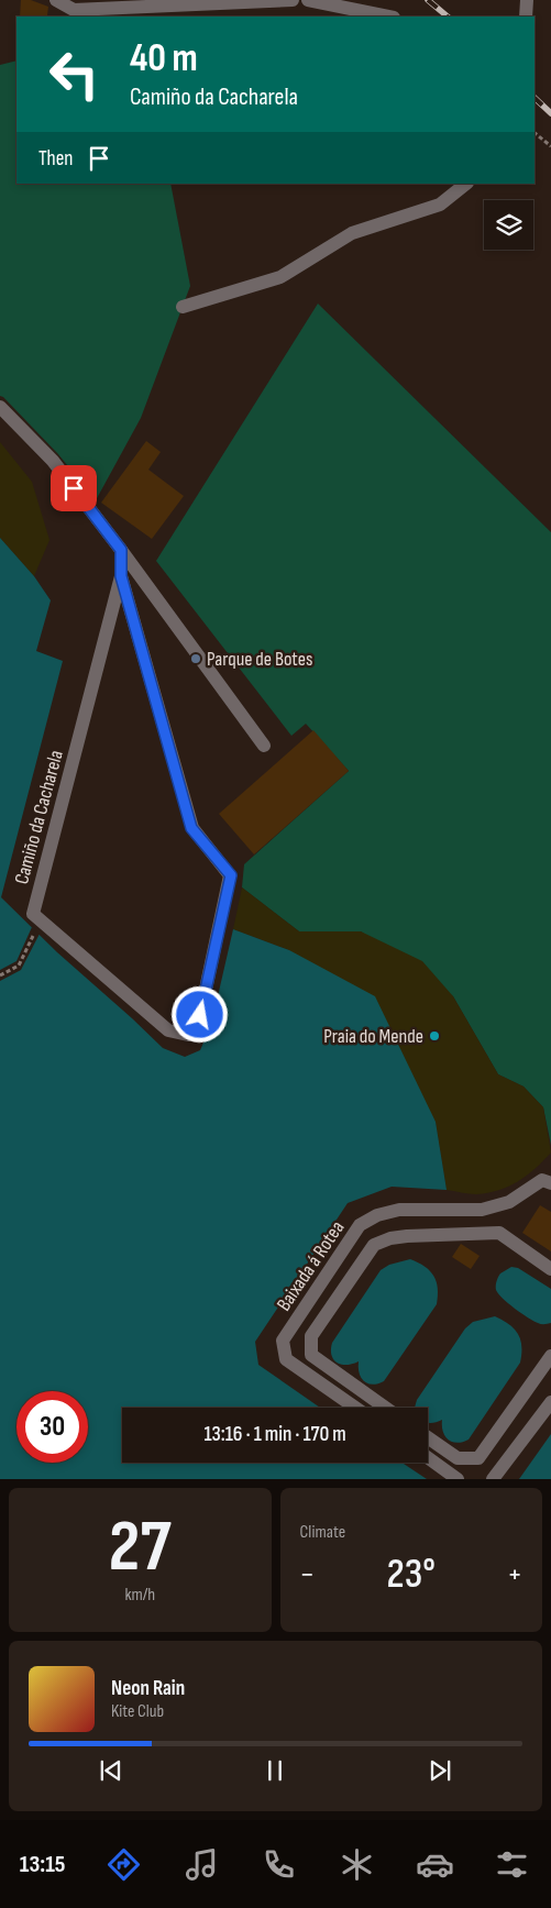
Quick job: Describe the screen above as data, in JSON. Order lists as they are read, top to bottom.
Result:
{
  "streets": {
    "street": ["Camiño da Cacharela", "Baixada á Rotea"]
  },
  "places": ["Parque de Botes", "Praia do Mende"],
  "page": {
    "turn": ["40 m", "Camiño da Cacharela"],
    "then": "Then",
    "limit": "30",
    "trip": "13:16 · 1 min · 170 m",
    "tile": [
      ["27", "km/h"],
      "Climate"
    ],
    "heat": ["−", "23°", "+"],
    "song": ["Neon Rain", "Kite Club"],
    "tabs": "13:15"
  }
}
